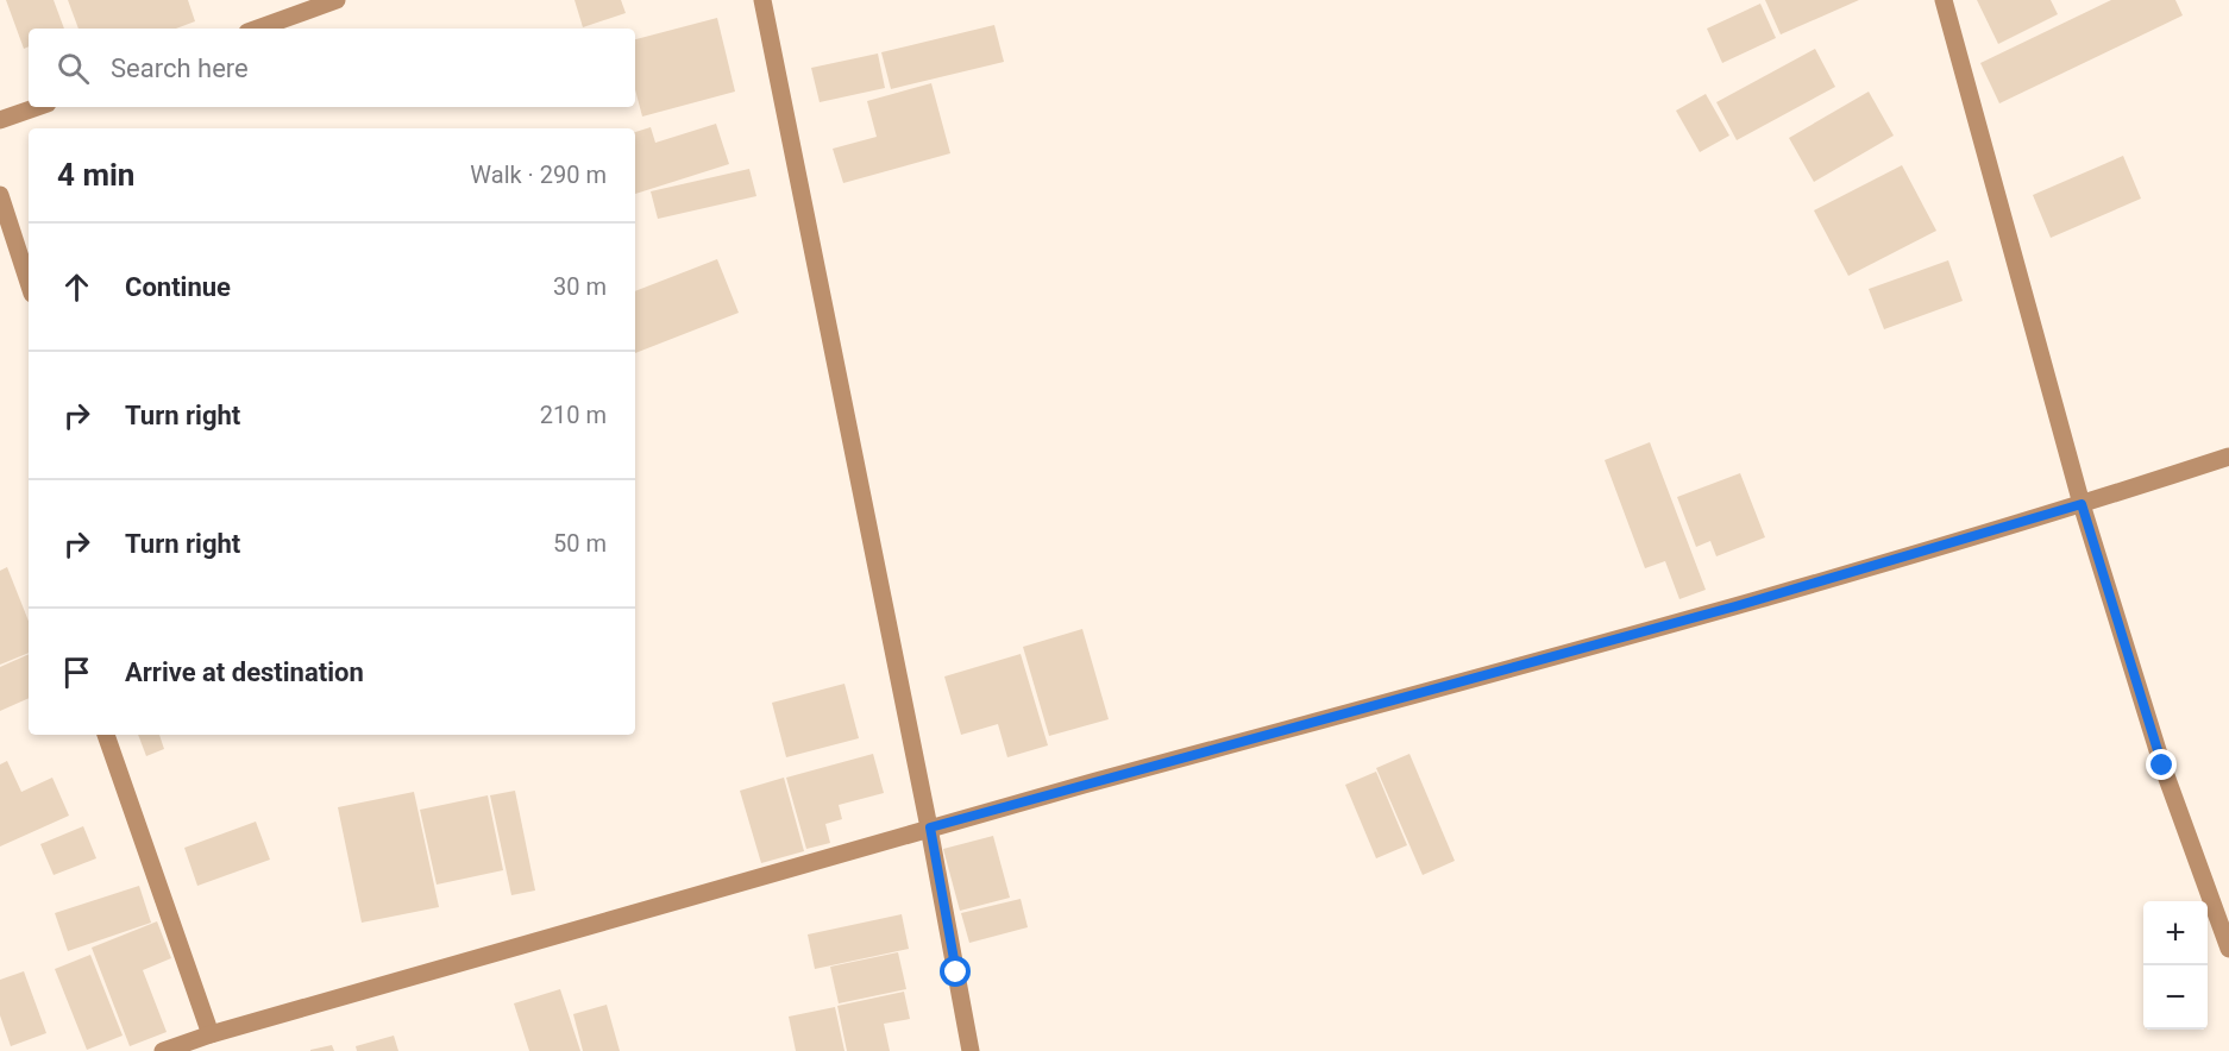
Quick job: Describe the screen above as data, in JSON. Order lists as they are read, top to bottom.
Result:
{
  "page": {
    "search": "Search here",
    "heading": ["4 min", "Walk · 290 m"],
    "list": [
      ["Continue", "30 m"],
      ["Turn right", "210 m"],
      ["Turn right", "50 m"],
      "Arrive at destination"
    ],
    "map_buttons": ["+", "−"]
  }
}
